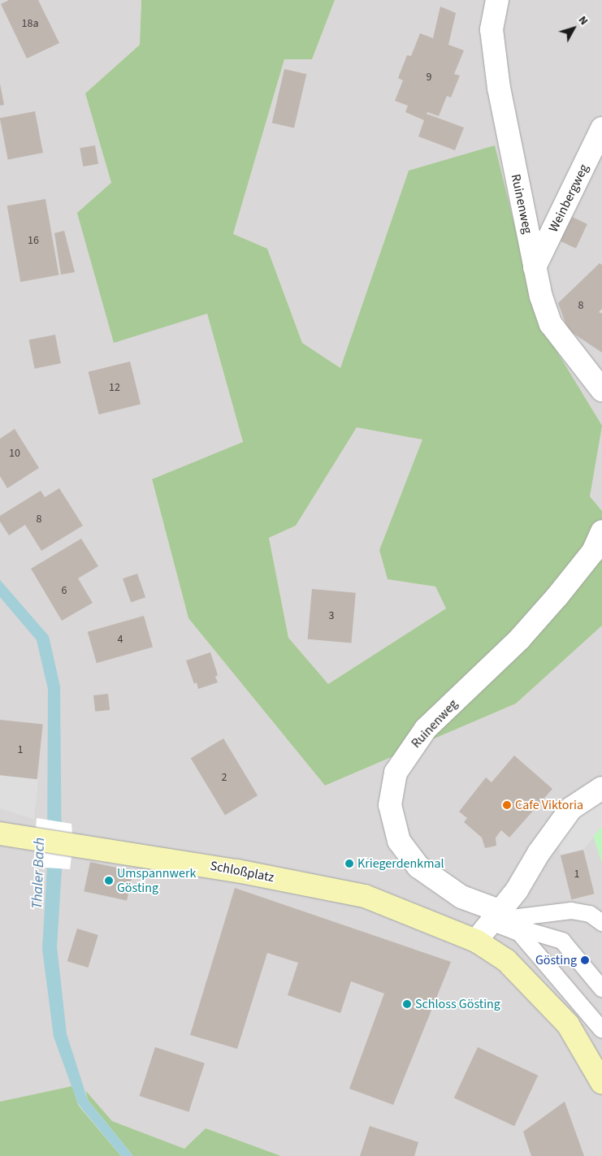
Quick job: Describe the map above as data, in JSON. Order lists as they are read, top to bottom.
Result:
{
  "streets": {
    "main road": ["Schloßplatz"],
    "street": ["Weinbergweg", "Ruinenweg"]
  },
  "crossings": [
    ["Weinbergweg", "Ruinenweg"]
  ],
  "water": ["Thaler Bach"],
  "places": [
    "Cafe Viktoria",
    "Kriegerdenkmal",
    "Umspannwerk Gösting",
    "Gösting",
    "Schloss Gösting"
  ],
  "house_numbers": [
    "18a",
    "9",
    "16",
    "8",
    "12",
    "10",
    "8",
    "6",
    "3",
    "4",
    "1",
    "2",
    "1"
  ],
  "north": "top right"
}
